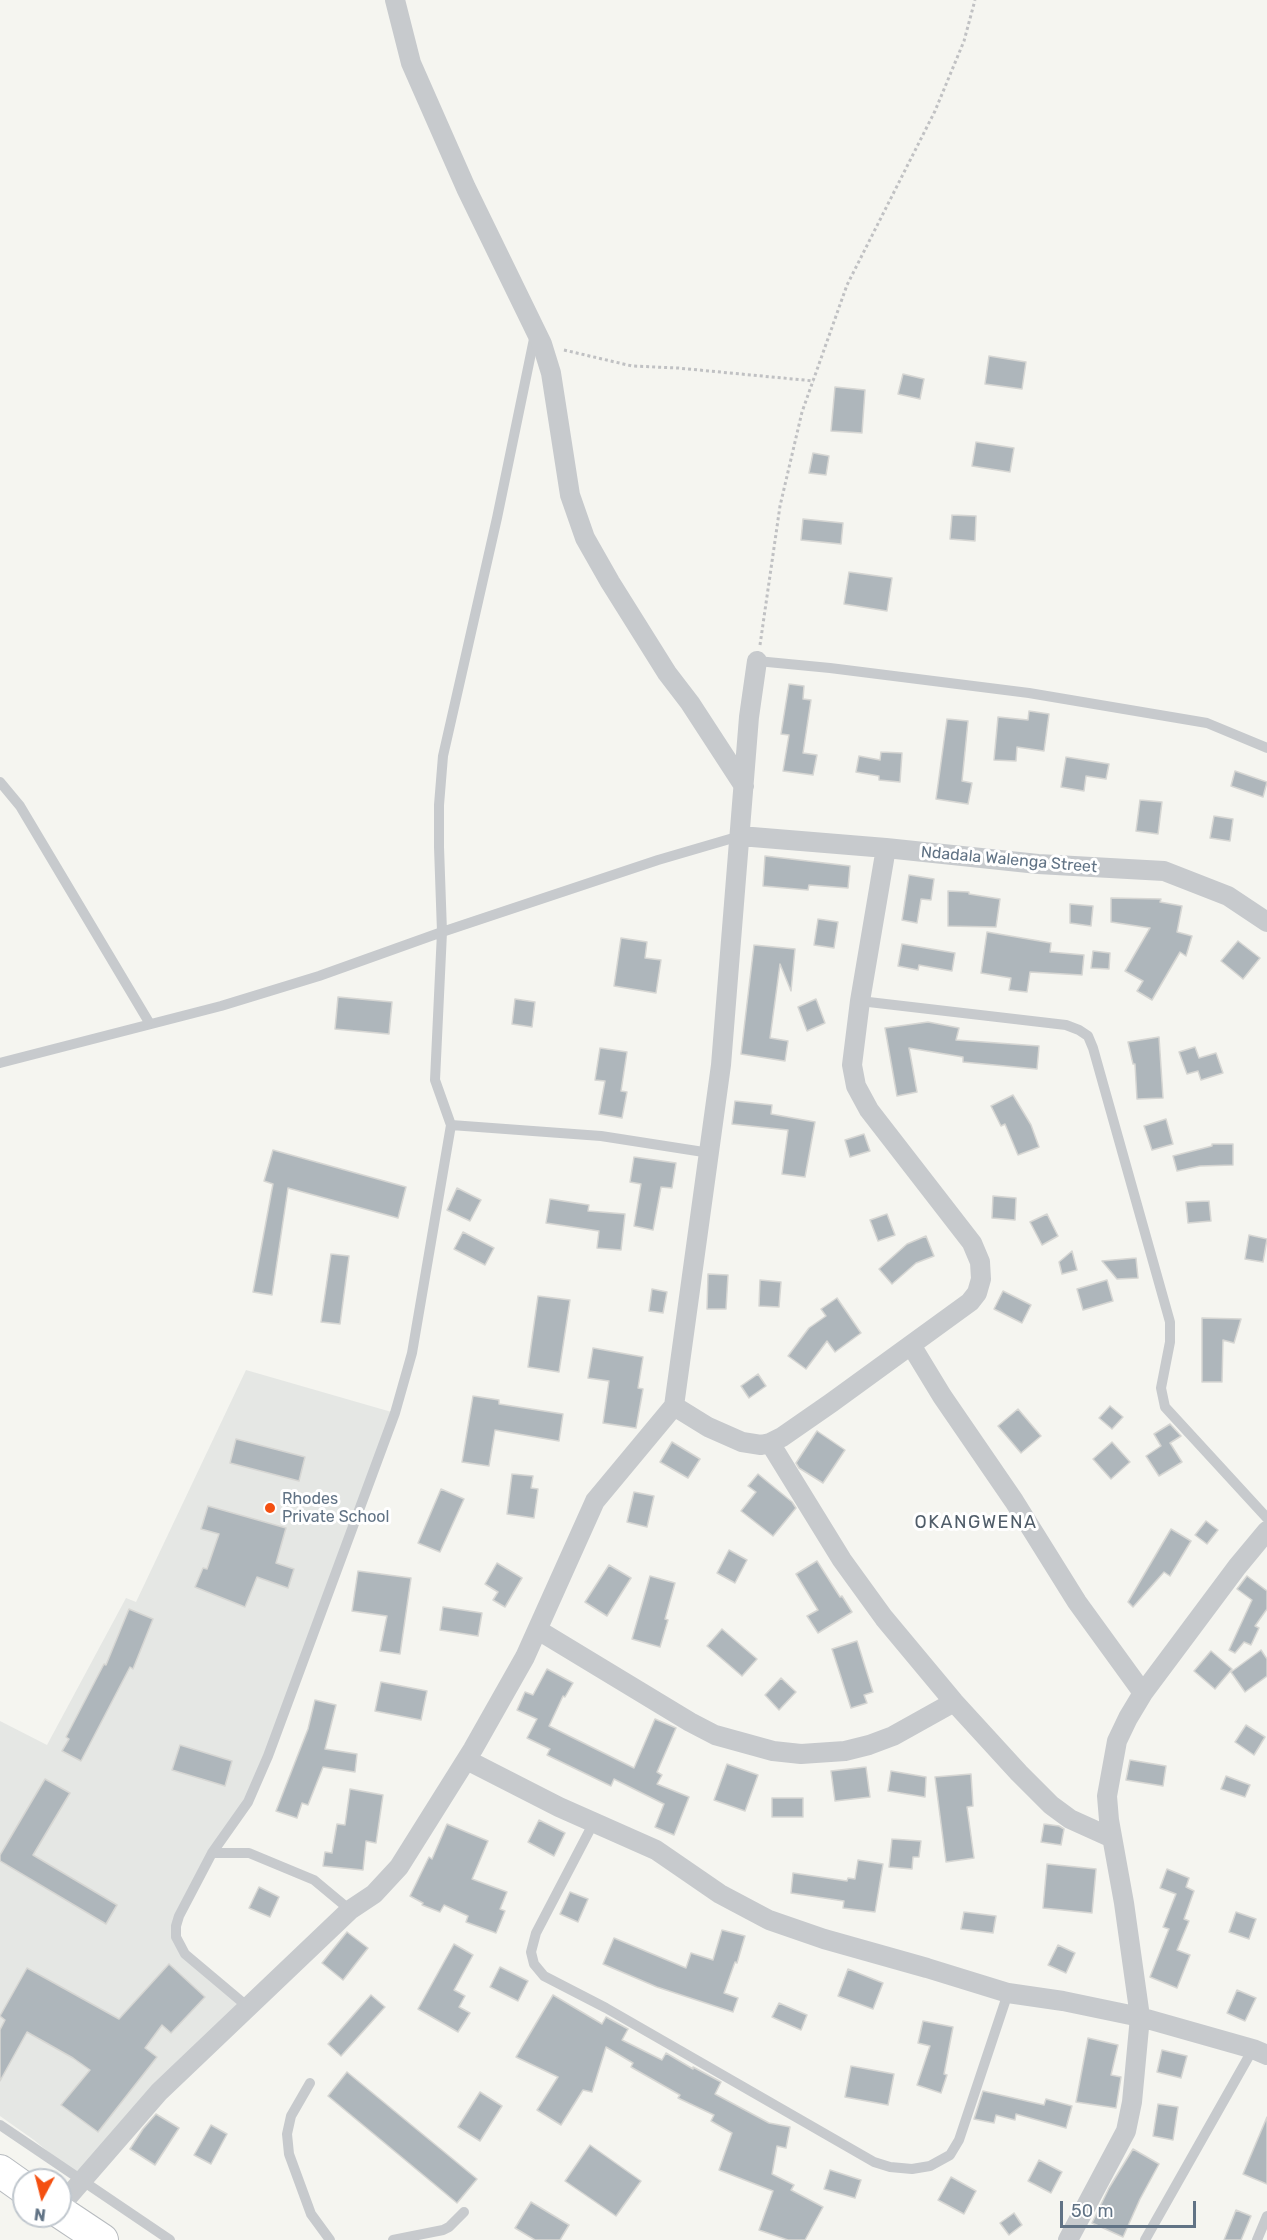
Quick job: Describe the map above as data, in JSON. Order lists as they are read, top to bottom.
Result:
{
  "streets": {
    "street": ["Ndadala Walenga Street"]
  },
  "districts": ["OKANGWENA"],
  "places": ["Rhodes Private School"],
  "scale_bar": "50 m",
  "north": "bottom"
}
